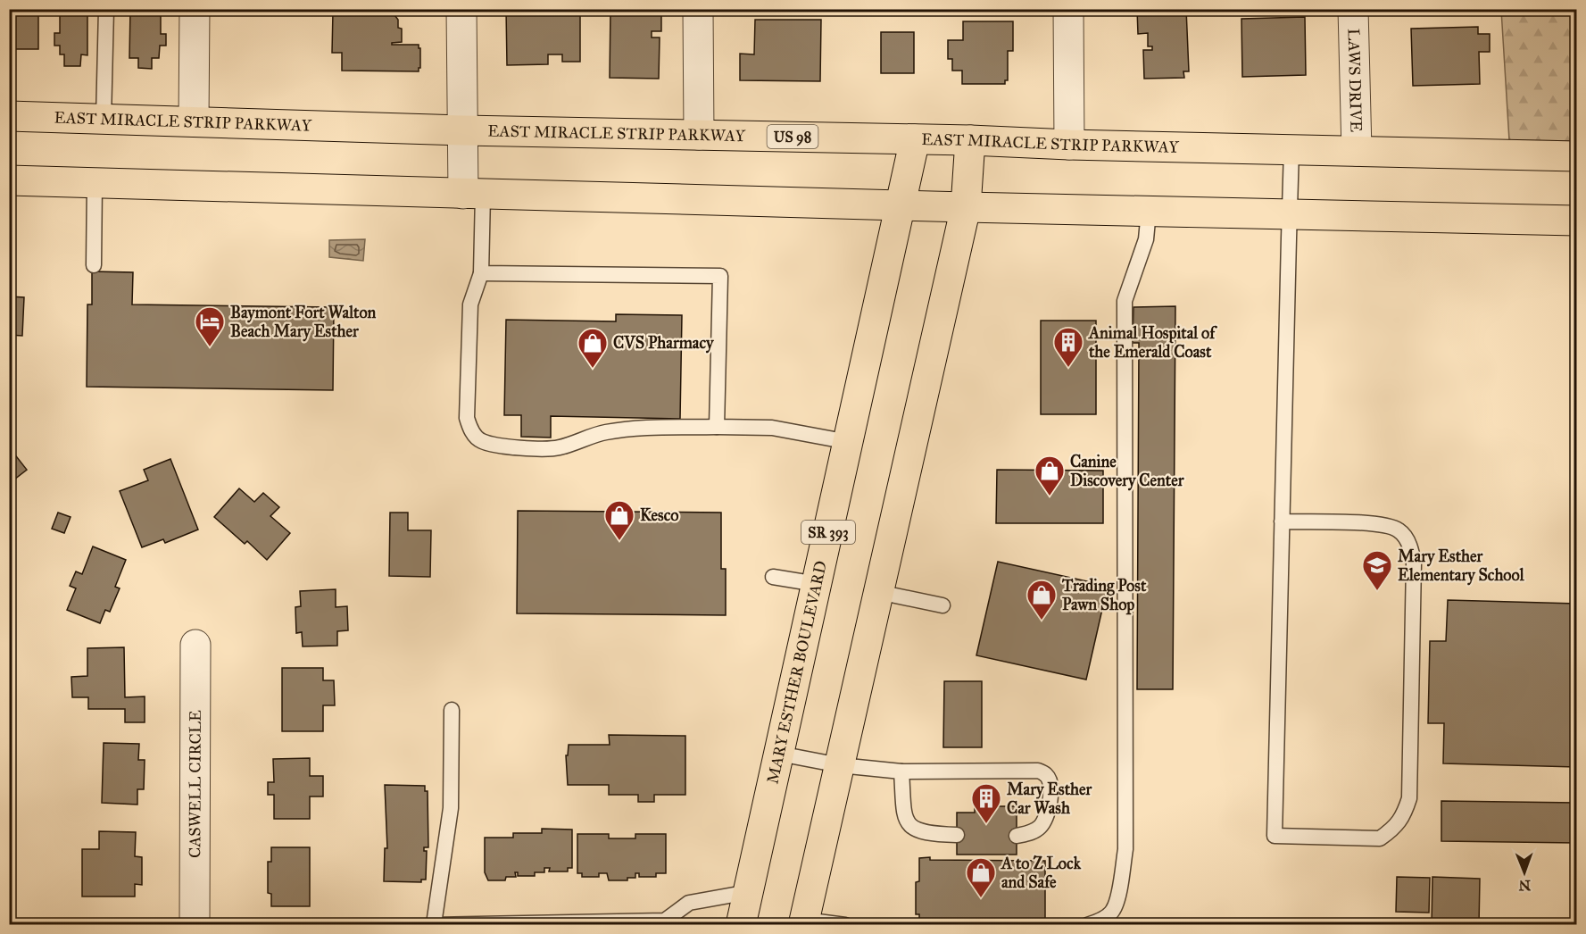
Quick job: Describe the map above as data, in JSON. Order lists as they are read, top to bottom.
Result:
{
  "streets": {
    "main road": [
      "EAST MIRACLE STRIP PARKWAY",
      "US 98",
      "SR 393",
      "MARY ESTHER BOULEVARD"
    ],
    "street": ["LAWS DRIVE", "CASWELL CIRCLE"]
  },
  "crossings": [
    ["LAWS DRIVE", "EAST MIRACLE STRIP PARKWAY"],
    ["EAST MIRACLE STRIP PARKWAY", "MARY ESTHER BOULEVARD"]
  ],
  "places": {
    "hotel": ["Baymont Fort Walton Beach Mary Esther"],
    "building": ["Animal Hospital of the Emerald Coast", "Mary Esther Car Wash"],
    "shop": [
      "CVS Pharmacy",
      "Canine Discovery Center",
      "Kesco",
      "Trading Post Pawn Shop",
      "A to Z Lock and Safe"
    ],
    "school or university": ["Mary Esther Elementary School"]
  },
  "north": "bottom"
}
